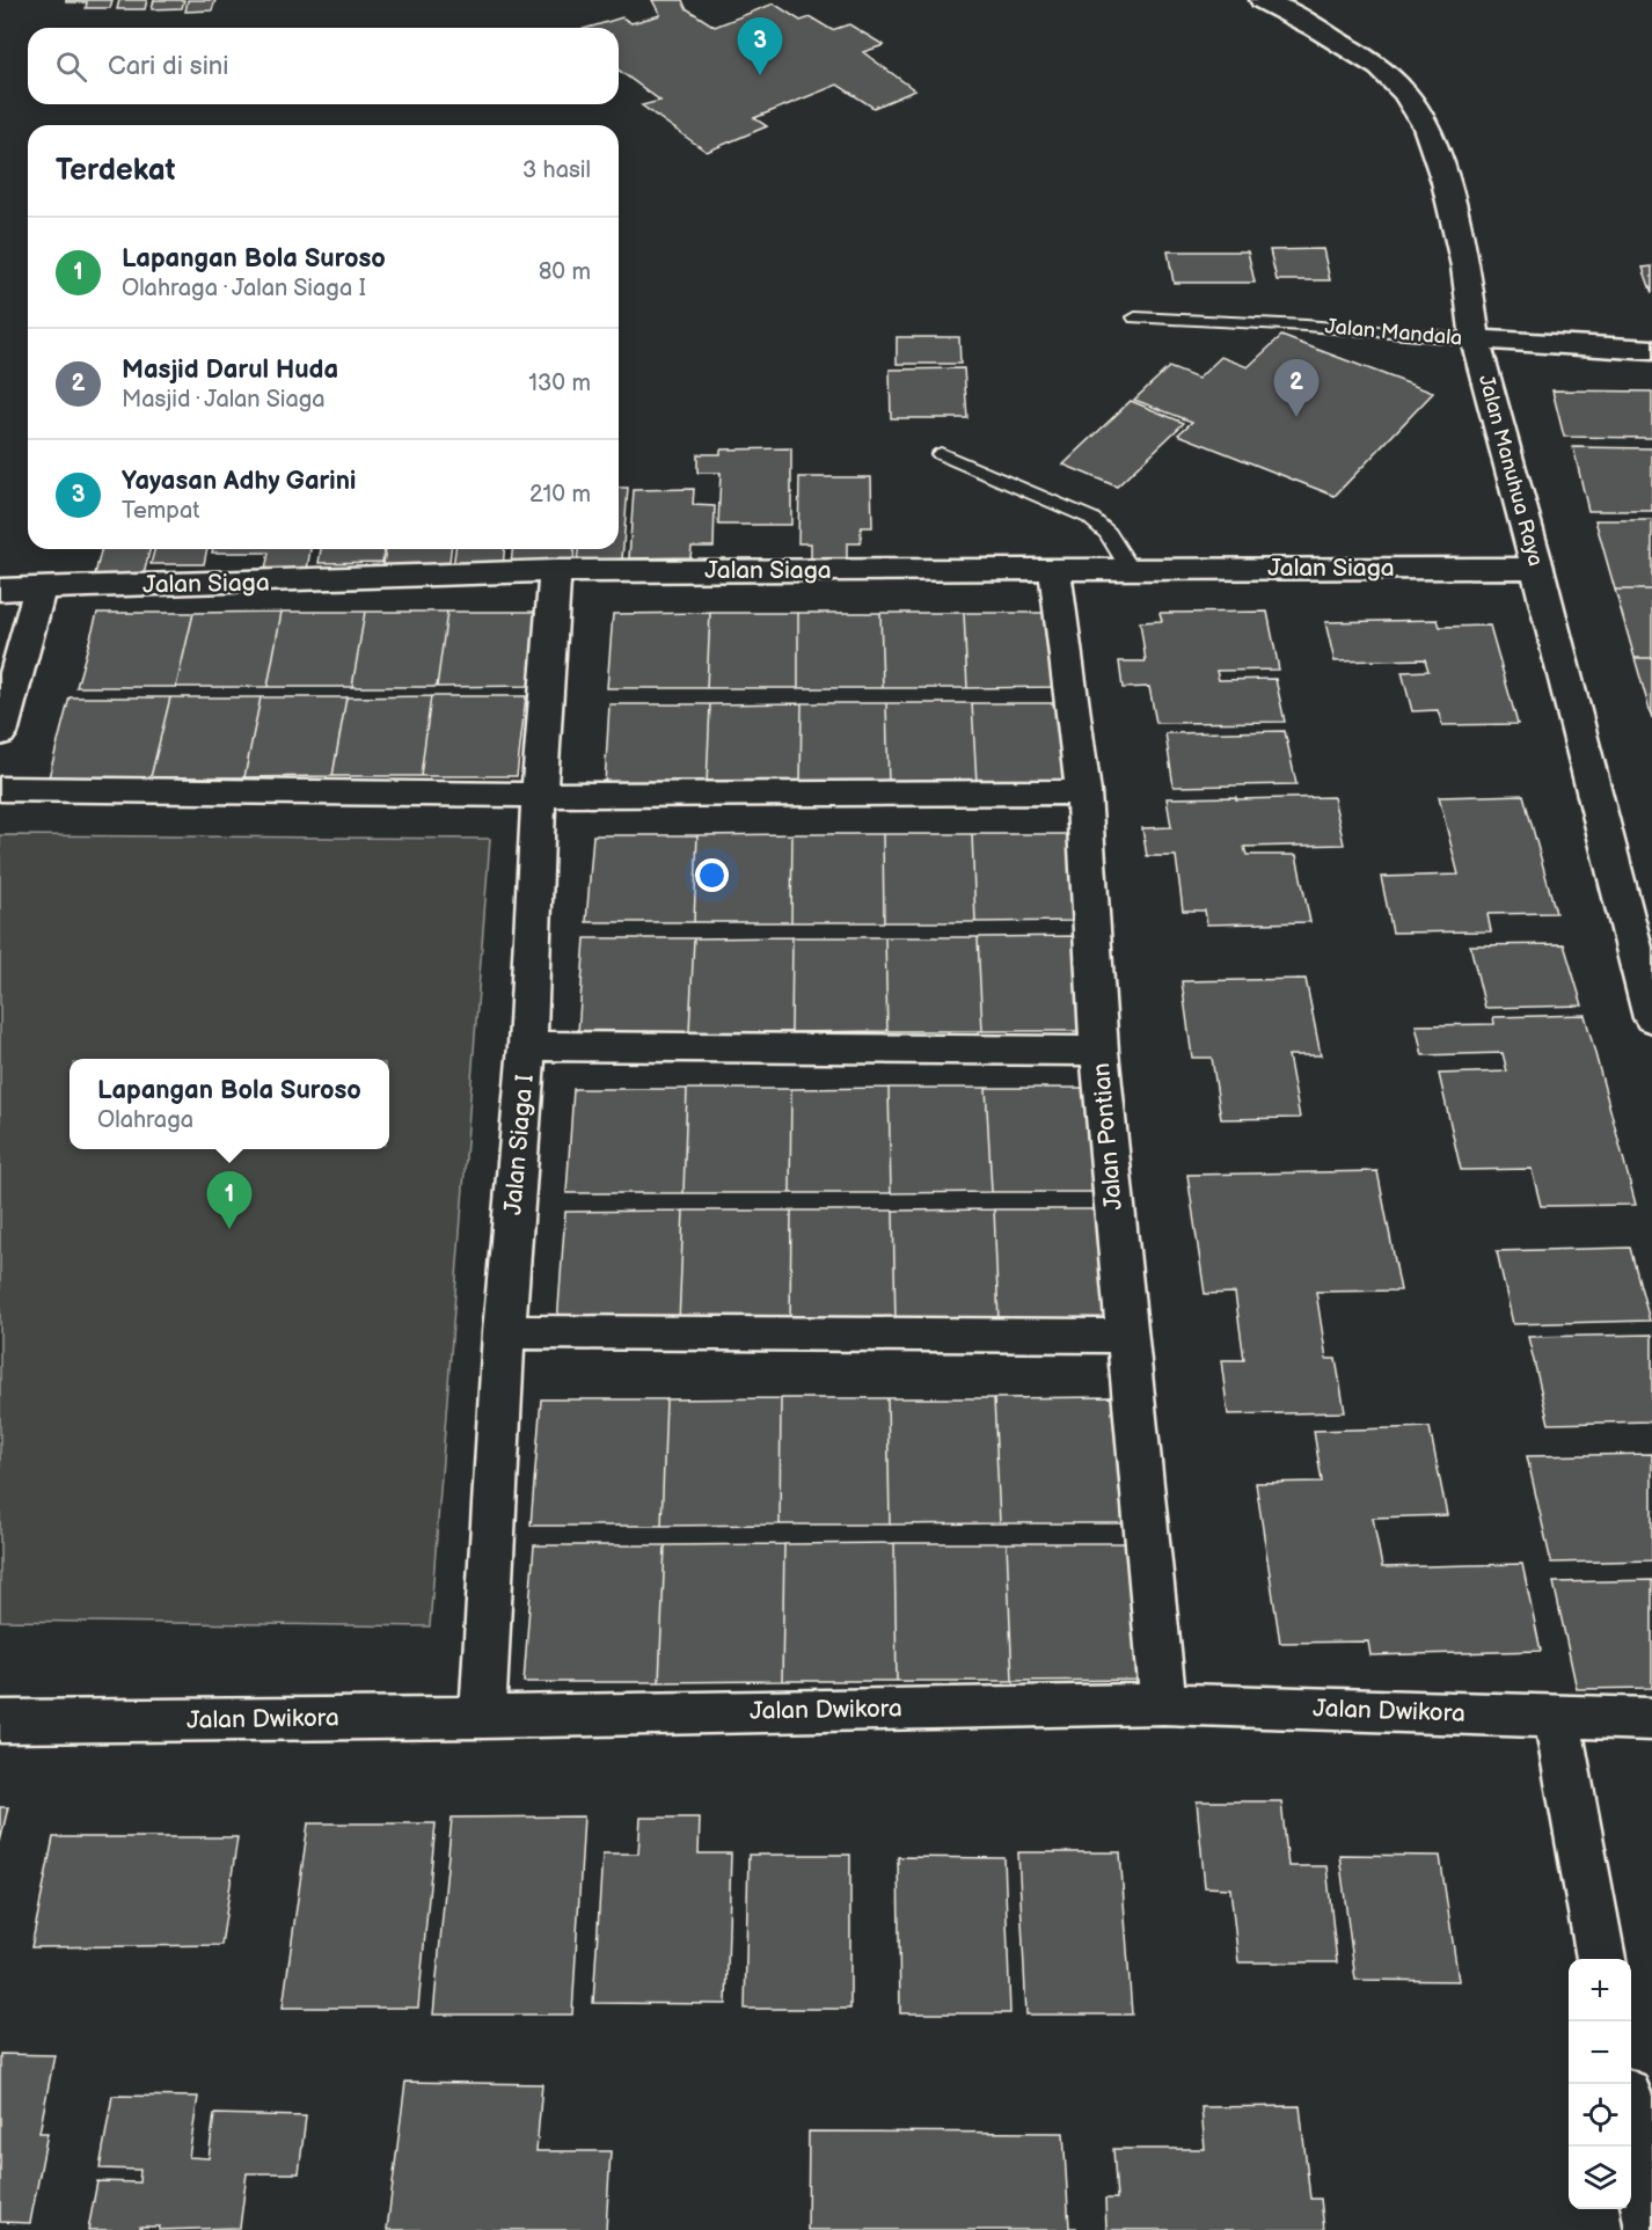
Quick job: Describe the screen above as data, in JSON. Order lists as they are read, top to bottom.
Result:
{
  "streets": {
    "street": [
      "Jalan Mandala",
      "Jalan Manuhua Raya",
      "Jalan Siaga",
      "Jalan Pontian",
      "Jalan Siaga I",
      "Jalan Dwikora"
    ]
  },
  "crossings": [
    ["Jalan Mandala", "Jalan Manuhua Raya"],
    ["Jalan Manuhua Raya", "Jalan Siaga"],
    ["Jalan Siaga", "Jalan Pontian"],
    ["Jalan Siaga", "Jalan Siaga I"],
    ["Jalan Pontian", "Jalan Dwikora"],
    ["Jalan Siaga I", "Jalan Dwikora"]
  ],
  "page": {
    "pins": ["3", "2", "1"],
    "search": "Cari di sini",
    "heading": ["Terdekat", "3 hasil"],
    "list": [
      {
        "mark": "1",
        "name": "Lapangan Bola Suroso",
        "note": "Olahraga · Jalan Siaga I",
        "value": "80 m"
      },
      {
        "mark": "2",
        "name": "Masjid Darul Huda",
        "note": "Masjid · Jalan Siaga",
        "value": "130 m"
      },
      {
        "mark": "3",
        "name": "Yayasan Adhy Garini",
        "note": "Tempat",
        "value": "210 m"
      }
    ],
    "popup": ["Lapangan Bola Suroso", "Olahraga"],
    "map_buttons": ["+", "−"]
  }
}
